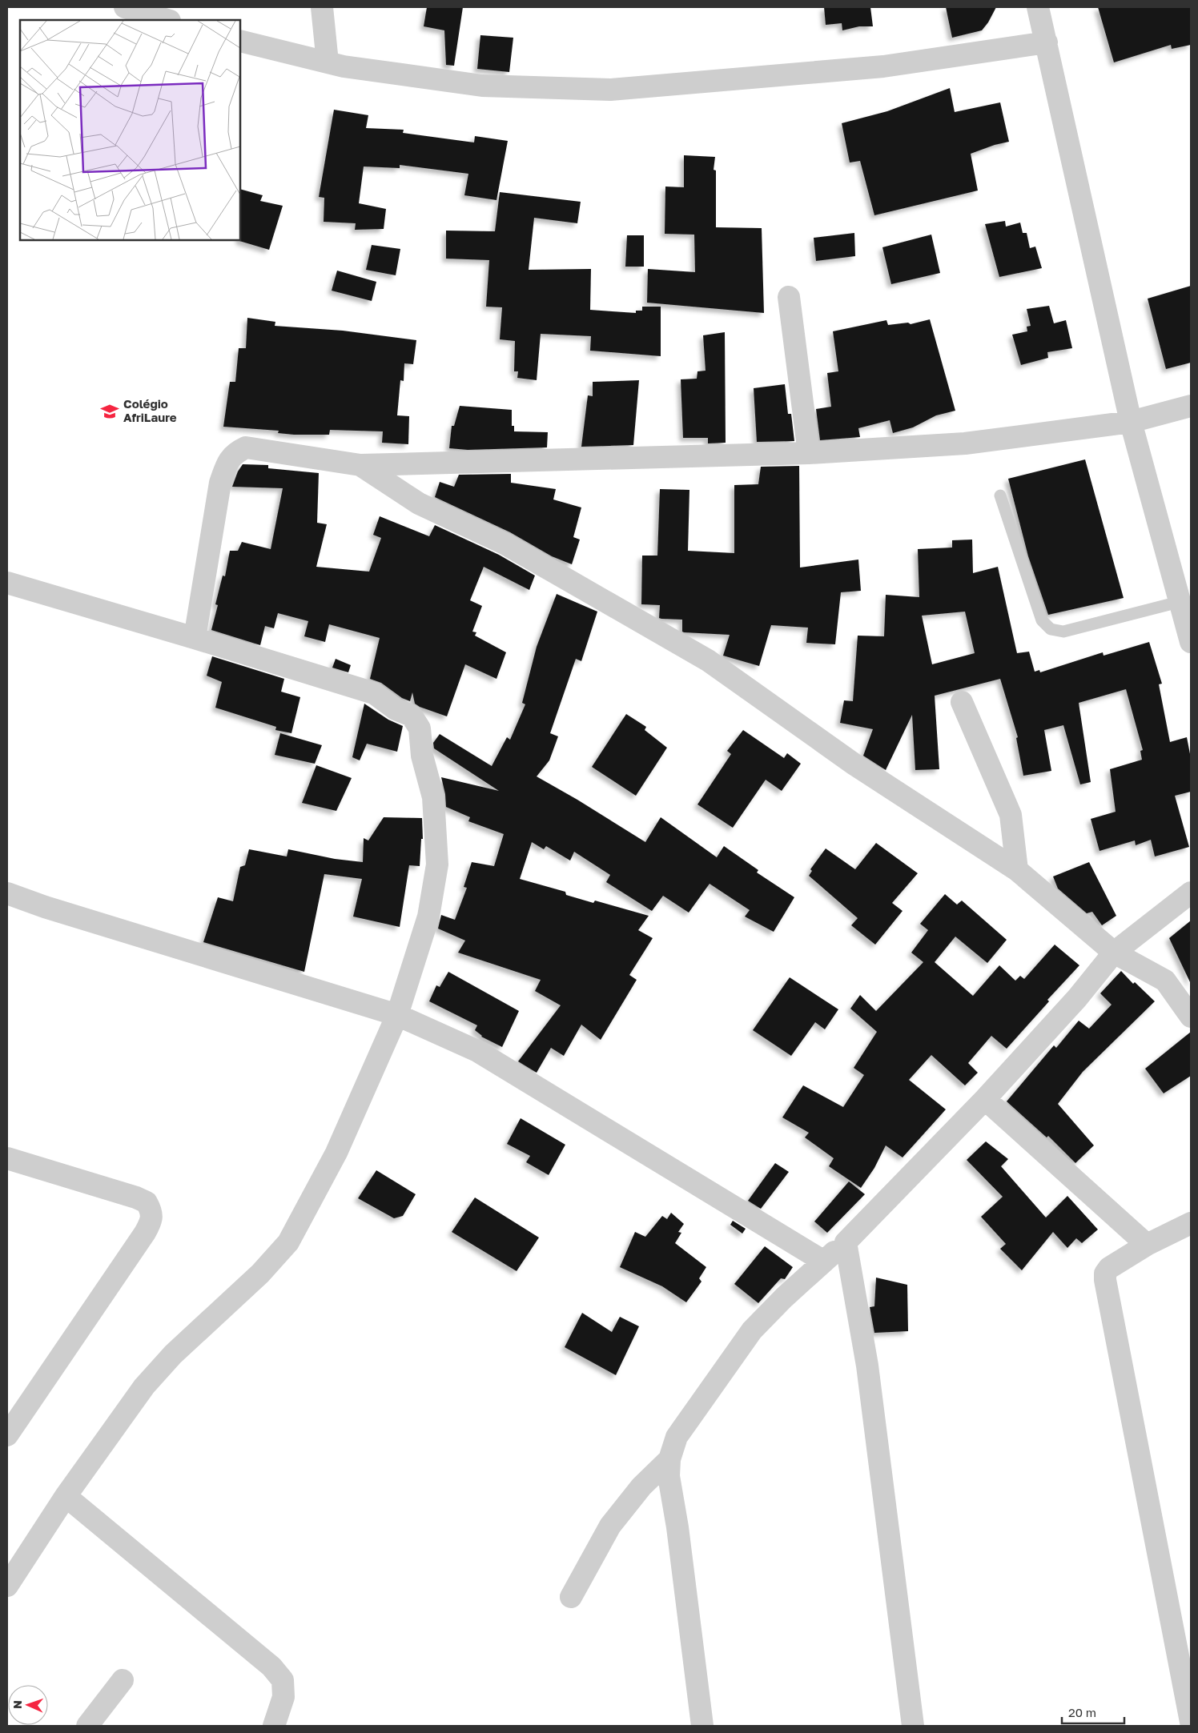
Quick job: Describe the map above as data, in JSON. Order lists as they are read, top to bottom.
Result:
{
  "places": {
    "school or university": ["Colégio AfriLaure"]
  },
  "scale_bar": "20 m",
  "north": "left"
}
